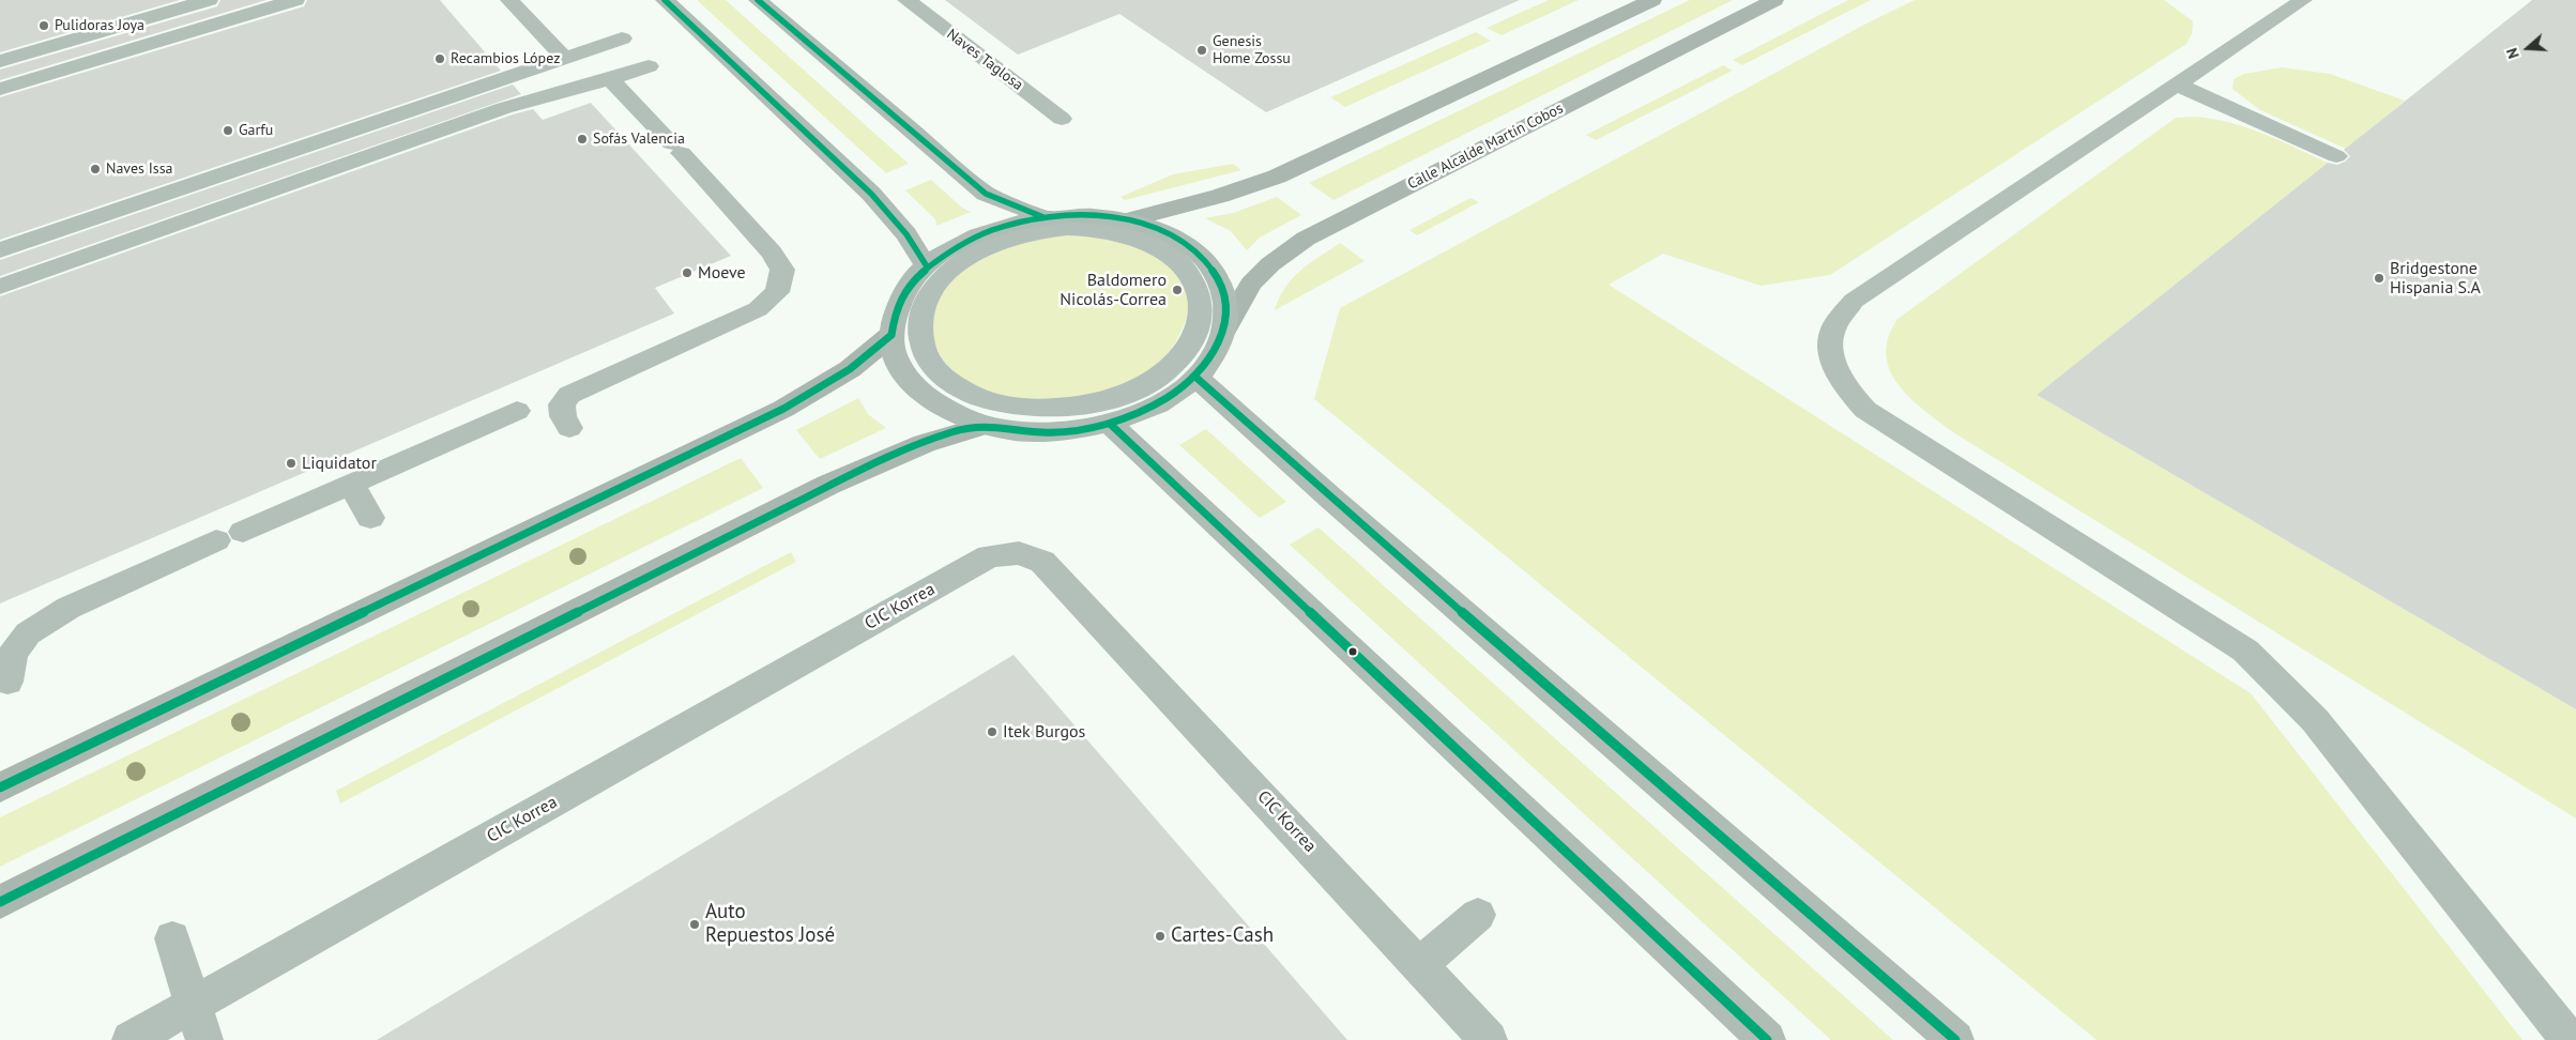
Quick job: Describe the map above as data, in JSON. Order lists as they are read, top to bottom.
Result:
{
  "streets": {
    "main road": ["Calle Alcalde Martín Cobos"],
    "street": ["Naves Taglosa", "CIC Korrea"]
  },
  "places": [
    "Pulidoras Joya",
    "Genesis Home Zossu",
    "Recambios López",
    "Garfu",
    "Sofás Valencia",
    "Naves Issa",
    "Moeve",
    "Bridgestone Hispania S.A",
    "Baldomero Nicolás-Correa",
    "Liquidator",
    "Itek Burgos",
    "Auto Repuestos José",
    "Cartes-Cash"
  ],
  "north": "left"
}
